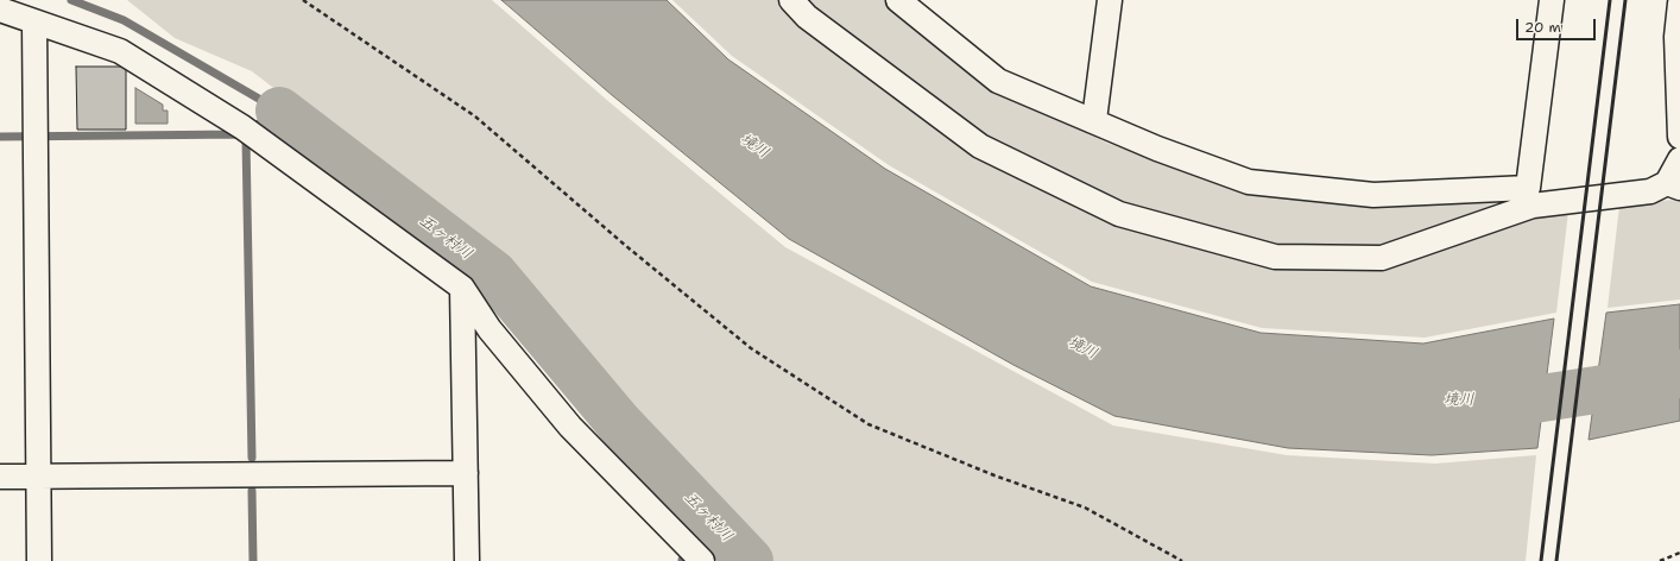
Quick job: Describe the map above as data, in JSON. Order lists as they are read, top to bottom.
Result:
{
  "water": ["境川", "五ヶ村川"],
  "scale_bar": "20 m"
}
